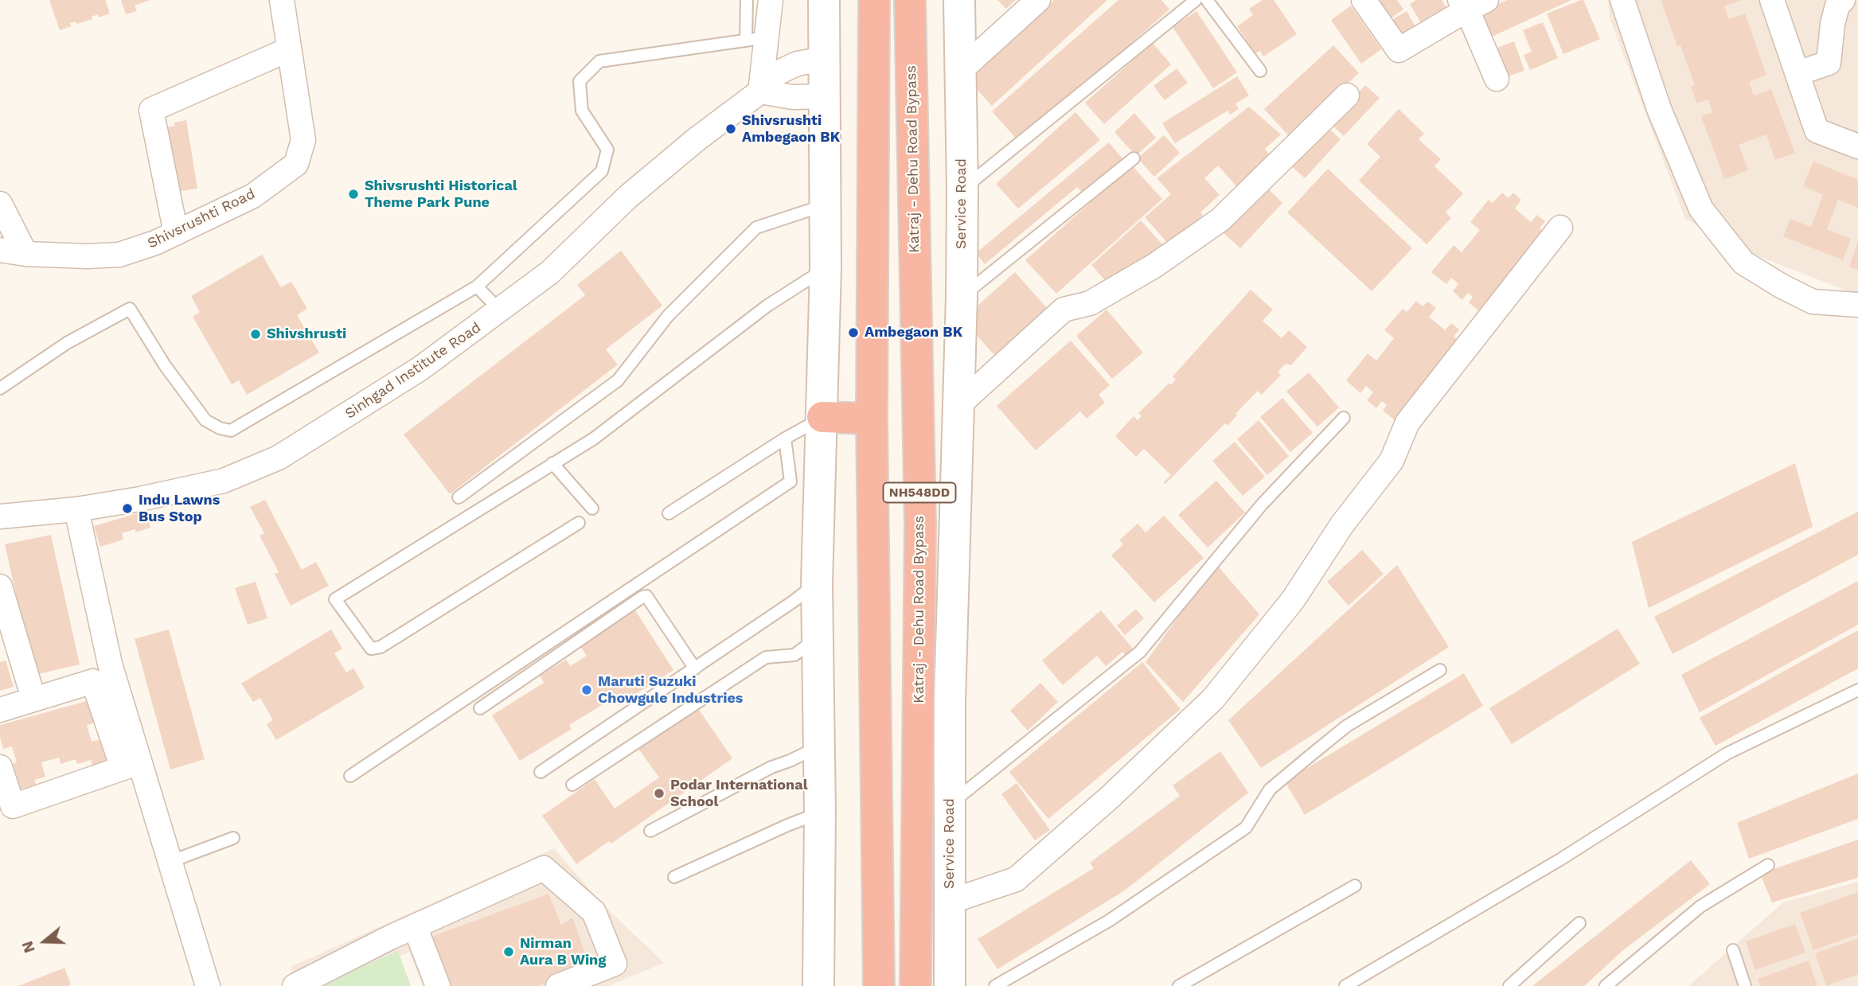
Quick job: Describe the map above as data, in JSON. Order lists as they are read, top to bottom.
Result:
{
  "streets": {
    "highway": ["Katraj - Dehu Road Bypass", "NH548DD"],
    "street": ["Service Road", "Shivsrushti Road", "Sinhgad Institute Road"]
  },
  "places": [
    "Shivsrushti Ambegaon BK",
    "Shivsrushti Historical Theme Park Pune",
    "Ambegaon BK",
    "Shivshrusti",
    "Indu Lawns Bus Stop",
    "Maruti Suzuki Chowgule Industries",
    "Podar International School",
    "Nirman Aura B Wing"
  ],
  "north": "left"
}
